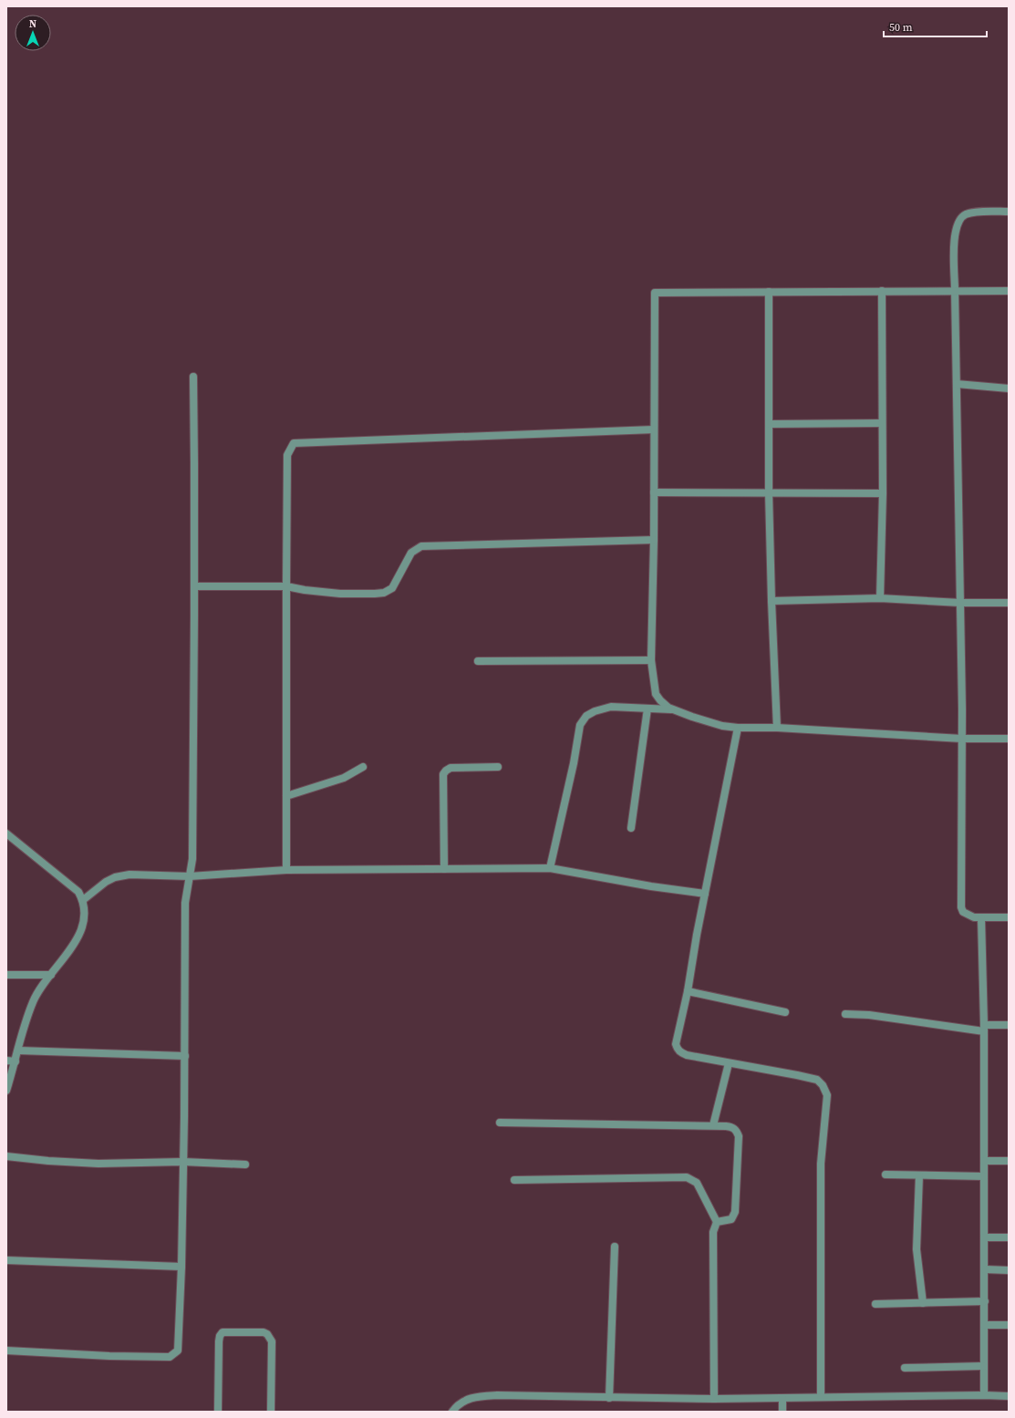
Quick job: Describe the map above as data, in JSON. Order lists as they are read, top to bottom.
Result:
{
  "scale_bar": "50 m",
  "north": "top"
}
